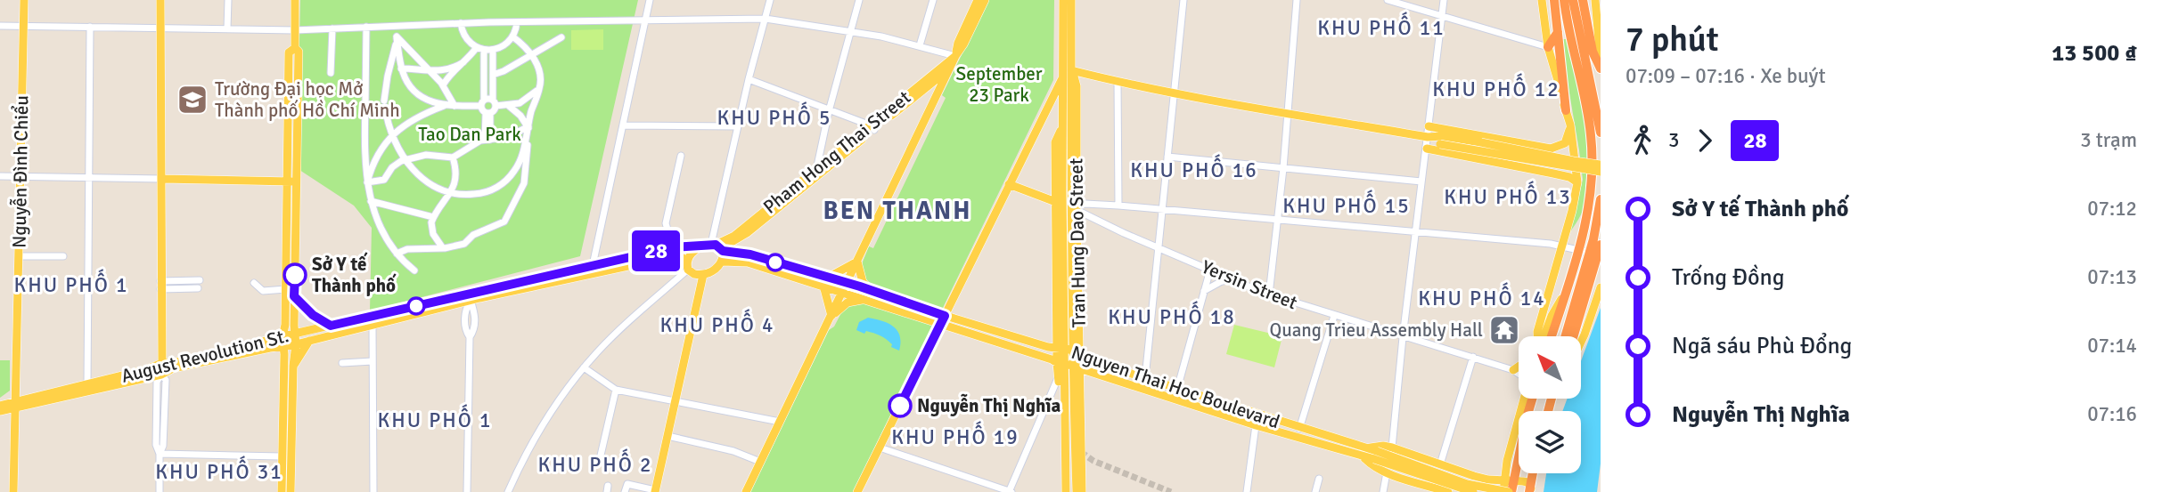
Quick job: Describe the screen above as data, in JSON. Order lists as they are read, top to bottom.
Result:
{
  "streets": {
    "main road": [
      "Pham Hong Thai Street",
      "Nguyễn Đình Chiểu",
      "Tran Hung Dao Street",
      "Yersin Street",
      "August Revolution St.",
      "Nguyen Thai Hoc Boulevard"
    ]
  },
  "crossings": [
    ["Pham Hong Thai Street", "August Revolution St."],
    ["Nguyễn Đình Chiểu", "August Revolution St."],
    ["Tran Hung Dao Street", "Yersin Street"],
    ["Tran Hung Dao Street", "Nguyen Thai Hoc Boulevard"]
  ],
  "districts": [
    "KHU PHỐ 11",
    "KHU PHỐ 12",
    "KHU PHỐ 5",
    "KHU PHỐ 16",
    "KHU PHỐ 13",
    "KHU PHỐ 15",
    "BEN THANH",
    "KHU PHỐ 1",
    "KHU PHỐ 14",
    "KHU PHỐ 18",
    "KHU PHỐ 4",
    "KHU PHỐ 1",
    "KHU PHỐ 19",
    "KHU PHỐ 2",
    "KHU PHỐ 31"
  ],
  "parks": ["September 23 Park", "Tao Dan Park"],
  "places": {
    "school or university": ["Trường Đại học Mở Thành phố Hồ Chí Minh"],
    "other": ["Sở Y tế Thành phố", "Nguyễn Thị Nghĩa"],
    "temple": ["Quang Trieu Assembly Hall"]
  },
  "lines": ["bus line 28"],
  "north": "top left",
  "page": {
    "on_map": "28",
    "heading": ["7 phút", "07:09 – 07:16 · Xe buýt", "13 500 ₫"],
    "legs": ["3", "28", "3 trạm"],
    "list": [
      {
        "name": "Sở Y tế Thành phố",
        "value": "07:12"
      },
      {
        "name": "Trống Đồng",
        "value": "07:13"
      },
      {
        "name": "Ngã sáu Phù Đổng",
        "value": "07:14"
      },
      {
        "name": "Nguyễn Thị Nghĩa",
        "value": "07:16"
      }
    ]
  }
}
